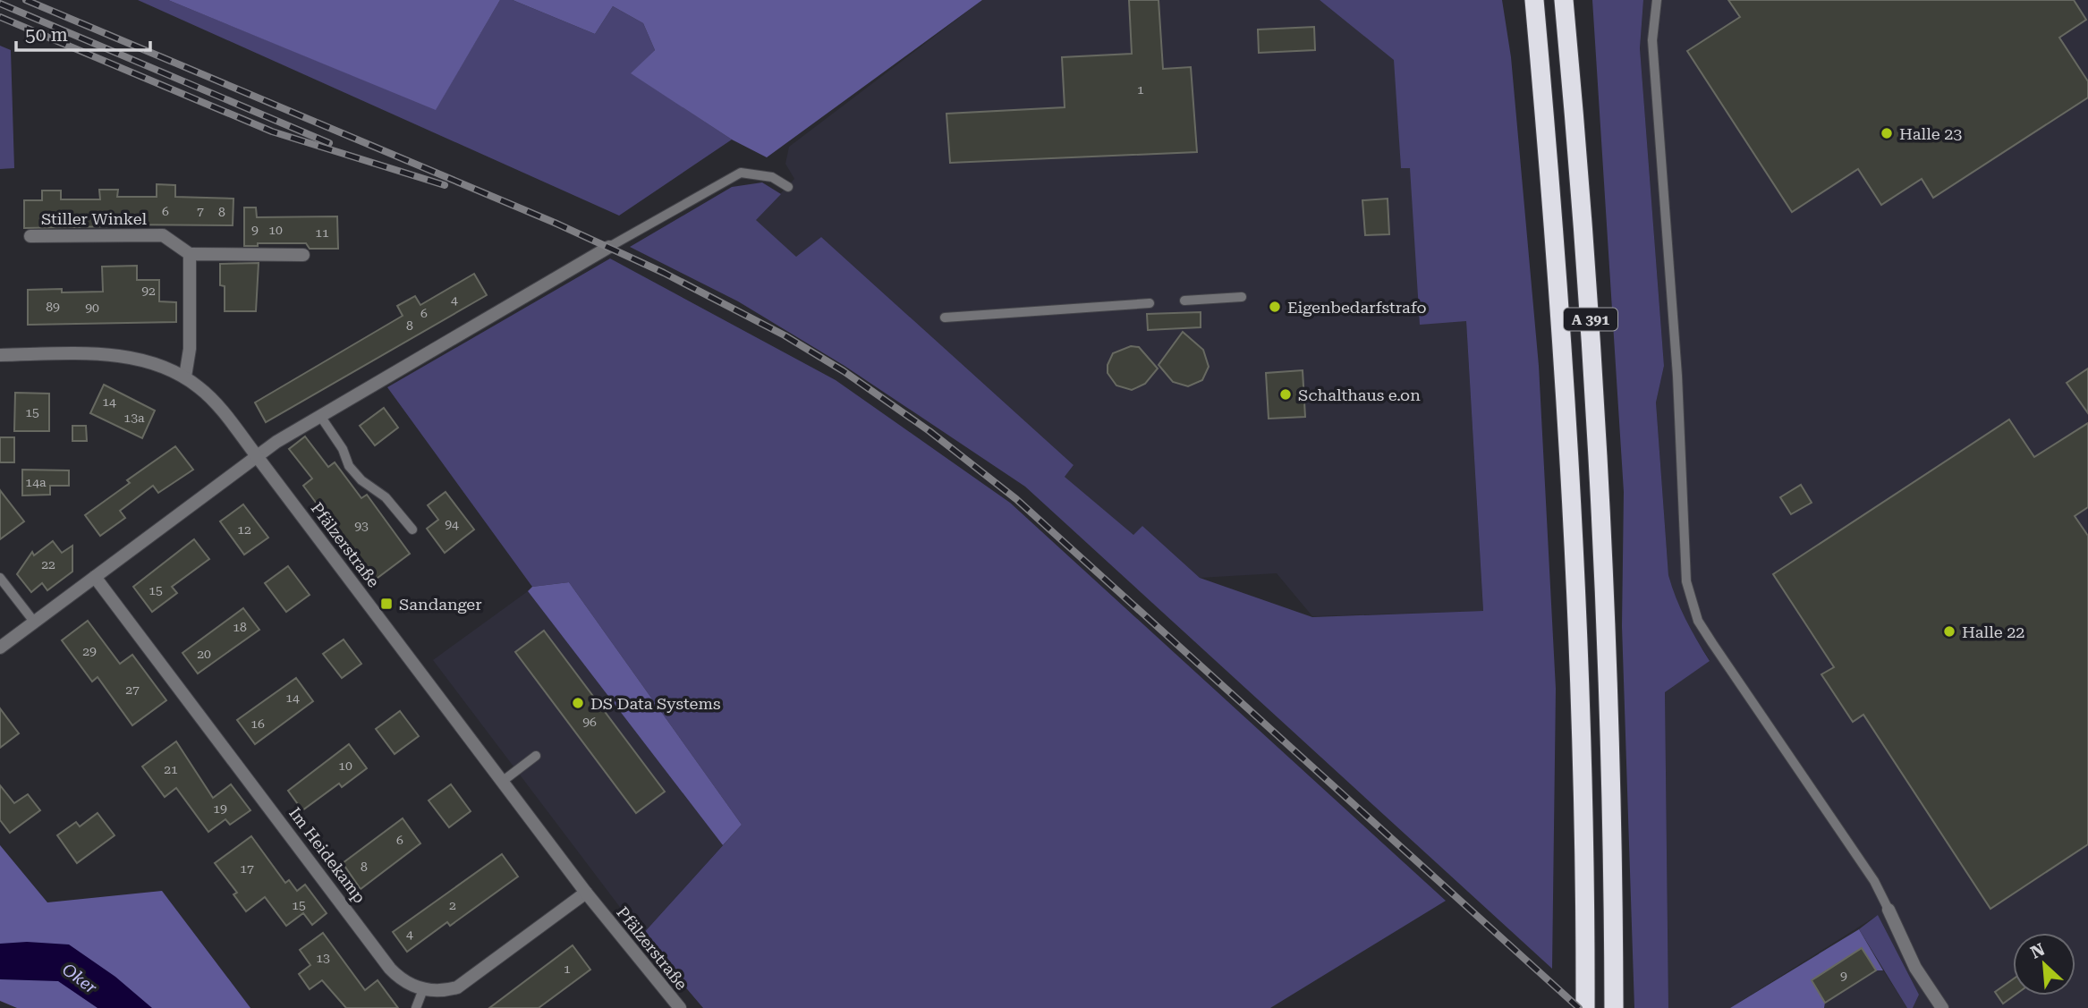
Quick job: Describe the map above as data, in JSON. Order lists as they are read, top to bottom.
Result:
{
  "streets": {
    "highway": ["A 391"],
    "street": ["Stiller Winkel", "Pfälzerstraße", "Im Heidekamp"]
  },
  "water": ["Oker"],
  "places": {
    "other": [
      "Halle 23",
      "Eigenbedarfstrafo",
      "Schalthaus e.on",
      "Halle 22",
      "DS Data Systems"
    ],
    "transit": ["Sandanger"]
  },
  "house_numbers": [
    "1",
    "6",
    "7",
    "8",
    "9",
    "10",
    "11",
    "92",
    "4",
    "89",
    "90",
    "6",
    "8",
    "14",
    "15",
    "13a",
    "14a",
    "94",
    "93",
    "12",
    "22",
    "15",
    "18",
    "29",
    "20",
    "27",
    "14",
    "96",
    "16",
    "10",
    "21",
    "19",
    "6",
    "8",
    "17",
    "15",
    "2",
    "4",
    "13",
    "1",
    "9"
  ],
  "scale_bar": "50 m",
  "north": "top left"
}
